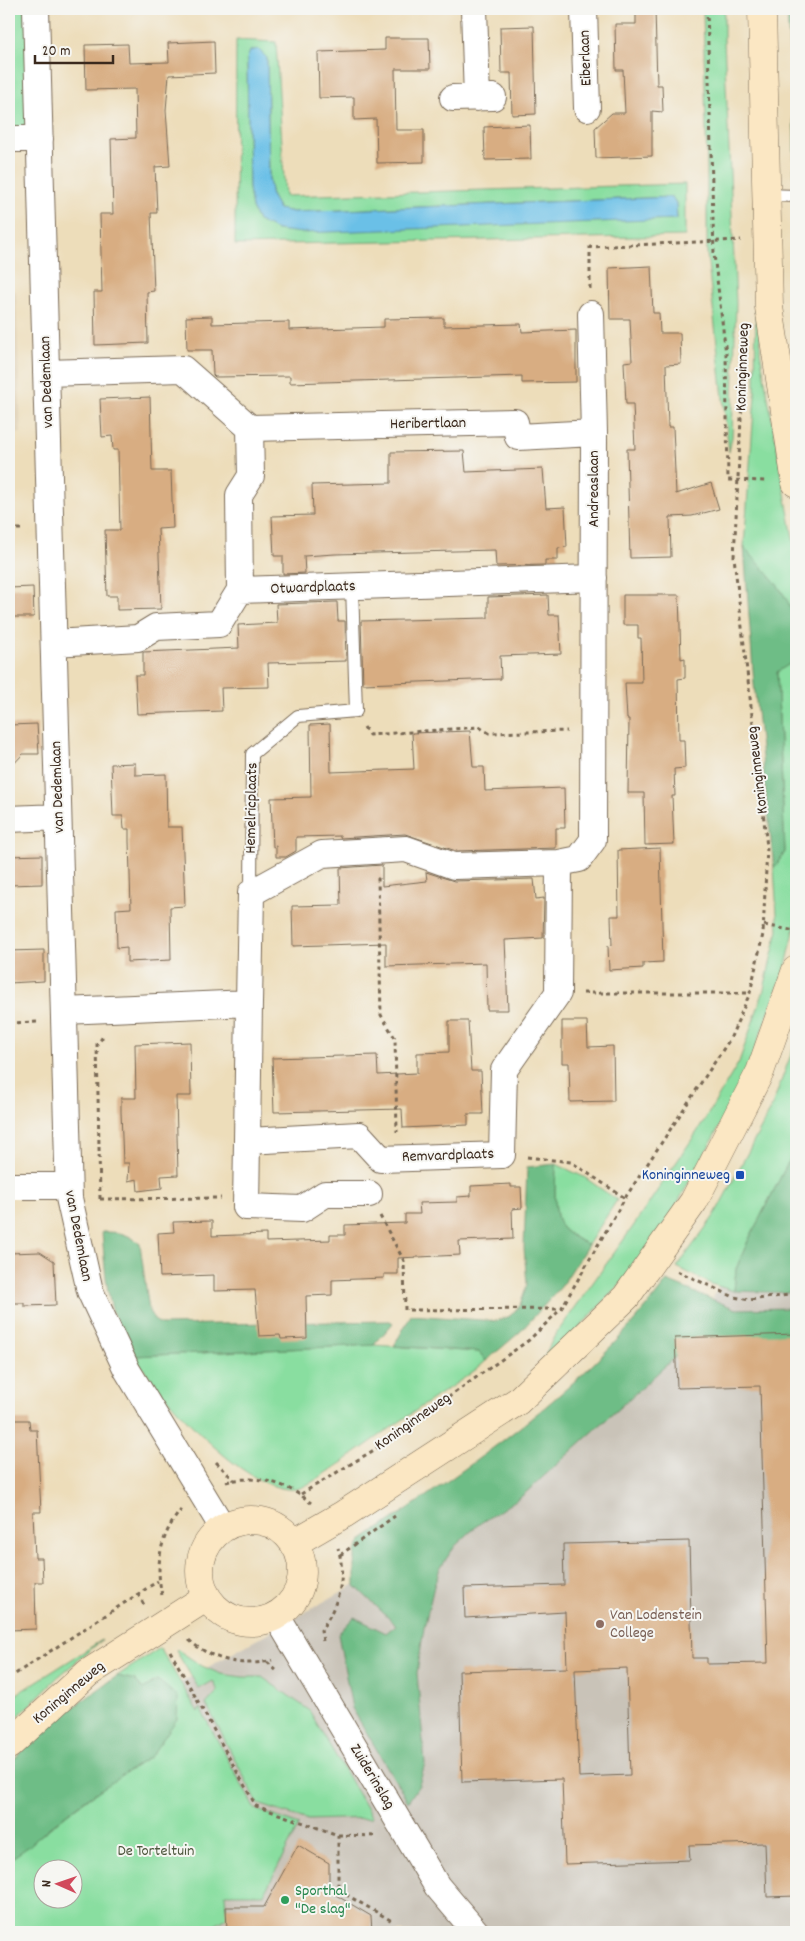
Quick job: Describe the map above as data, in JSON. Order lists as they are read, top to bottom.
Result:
{
  "streets": {
    "main road": ["Koninginneweg"],
    "street": [
      "Eiberlaan",
      "van Dedemlaan",
      "Heribertlaan",
      "Andreaslaan",
      "Otwardplaats",
      "Hemelricplaats",
      "Remvardplaats",
      "Zuiderinslag"
    ]
  },
  "crossings": [
    ["Koninginneweg", "van Dedemlaan"],
    ["Koninginneweg", "Zuiderinslag"],
    ["van Dedemlaan", "Zuiderinslag"],
    ["Heribertlaan", "Andreaslaan"],
    ["Andreaslaan", "Otwardplaats"]
  ],
  "parks": ["De Torteltuin"],
  "places": {
    "transit": ["Koninginneweg"],
    "other": ["Van Lodenstein College", "Sporthal \"De slag\""]
  },
  "scale_bar": "20 m",
  "north": "left"
}
